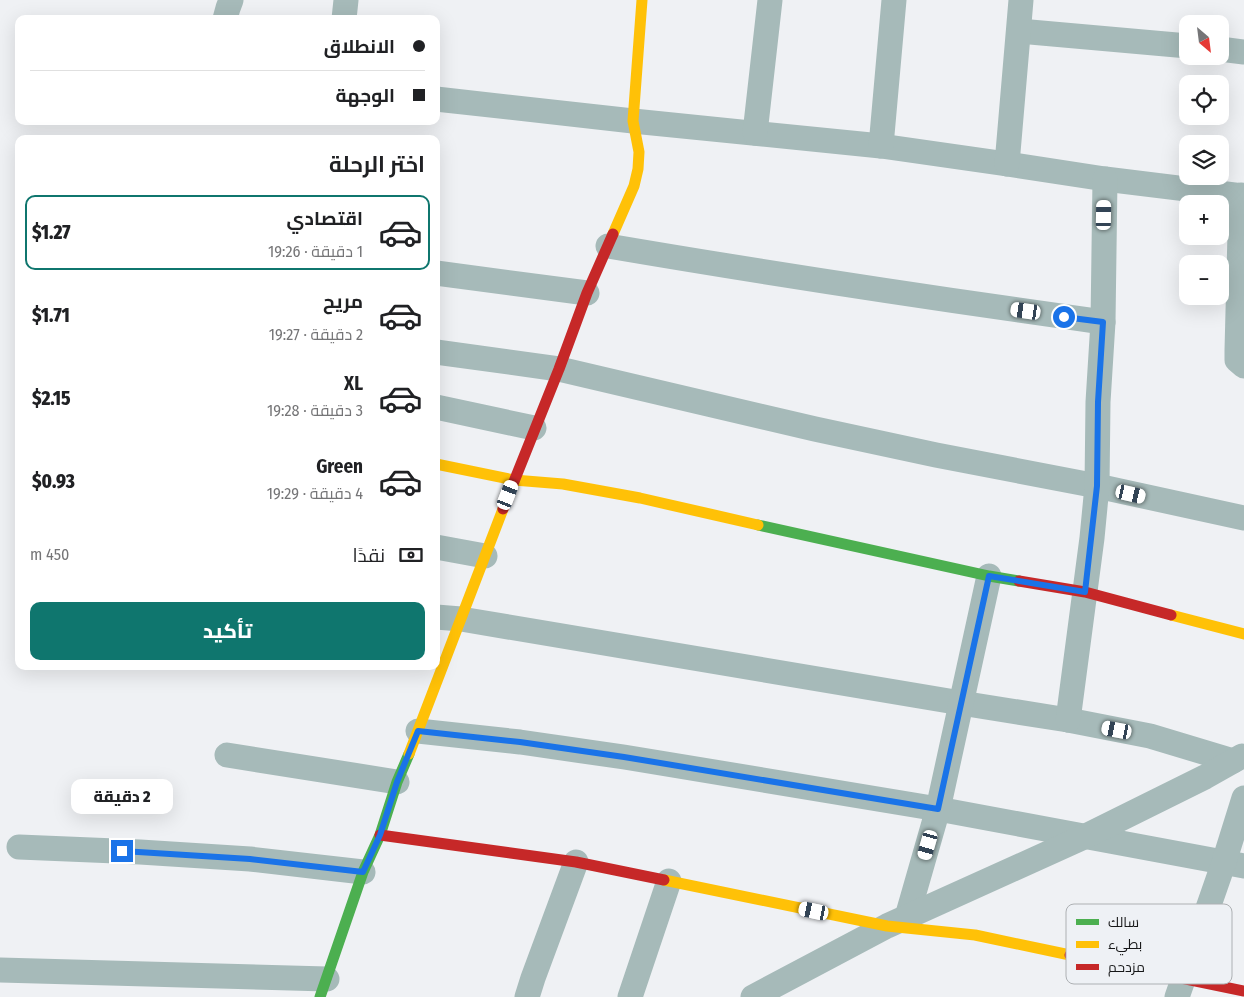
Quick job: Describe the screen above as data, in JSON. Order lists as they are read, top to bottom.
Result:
{
  "legend": ["سالك", "بطيء", "مزدحم"],
  "north": "bottom right",
  "page": {
    "map_buttons": ["+", "−"],
    "banner": ["الانطلاق", "الوجهة"],
    "heading": "اختر الرحلة",
    "list": [
      {
        "name": "اقتصادي",
        "note": "1 دقيقة · 19:26",
        "value": "$1.27"
      },
      {
        "name": "مريح",
        "note": "2 دقيقة · 19:27",
        "value": "$1.71"
      },
      {
        "name": "XL",
        "note": "3 دقيقة · 19:28",
        "value": "$2.15"
      },
      {
        "name": "Green",
        "note": "4 دقيقة · 19:29",
        "value": "$0.93"
      }
    ],
    "pay": ["نقدًا", "450 m"],
    "buttons": "تأكيد",
    "bubble": "2 دقيقة"
  }
}
